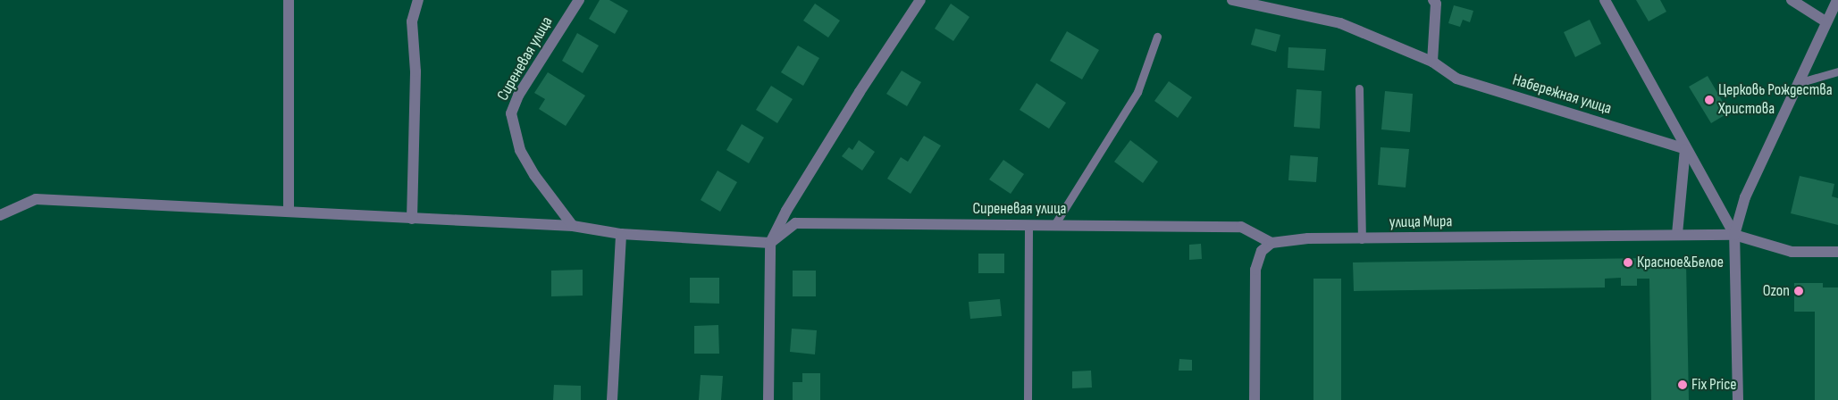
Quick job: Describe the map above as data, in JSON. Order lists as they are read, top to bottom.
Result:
{
  "streets": {
    "street": ["Сиреневая улица", "Набережная улица", "улица Мира"]
  },
  "crossings": [
    ["Сиреневая улица", "улица Мира"]
  ],
  "places": [
    "Церковь Рождества Христова",
    "Красное&Белое",
    "Ozon",
    "Fix Price"
  ]
}
